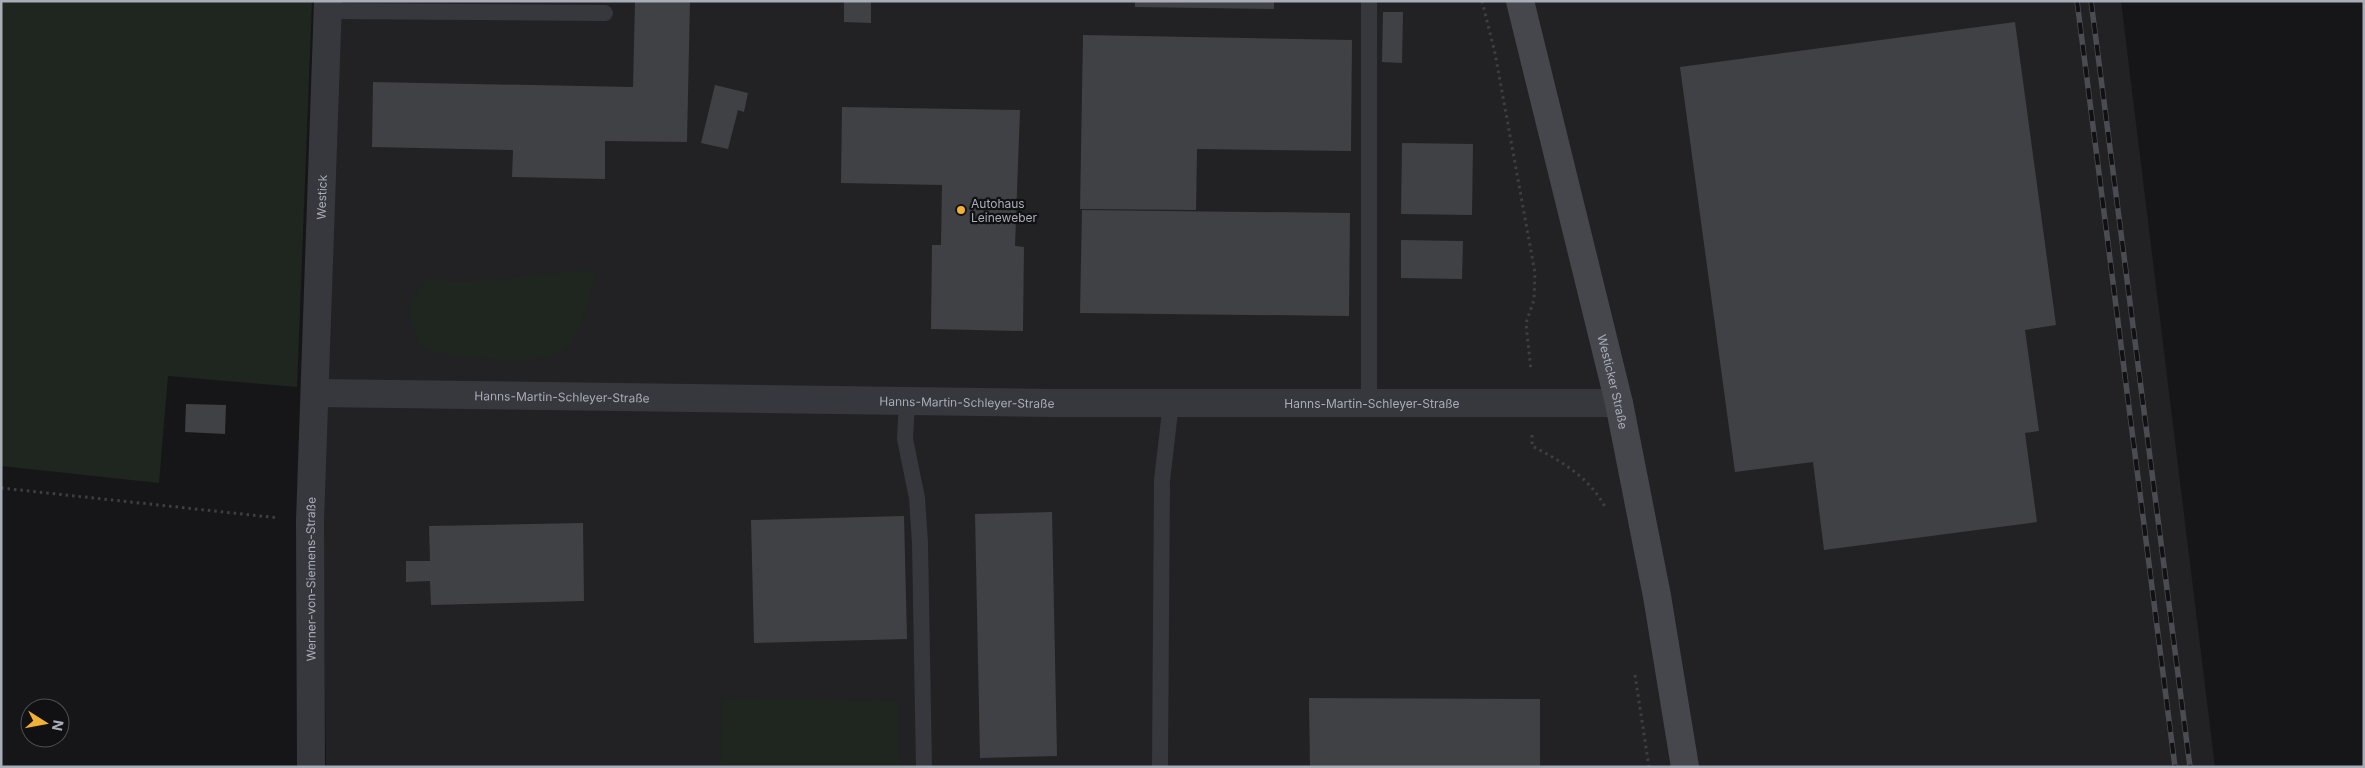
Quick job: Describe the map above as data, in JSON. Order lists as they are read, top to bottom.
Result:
{
  "streets": {
    "main road": ["Westicker Straße"],
    "street": ["Westick", "Hanns-Martin-Schleyer-Straße", "Werner-von-Siemens-Straße"]
  },
  "crossings": [
    ["Westick", "Hanns-Martin-Schleyer-Straße"],
    ["Westick", "Werner-von-Siemens-Straße"],
    ["Westicker Straße", "Hanns-Martin-Schleyer-Straße"],
    ["Hanns-Martin-Schleyer-Straße", "Werner-von-Siemens-Straße"]
  ],
  "places": ["Autohaus Leineweber"],
  "north": "right"
}
